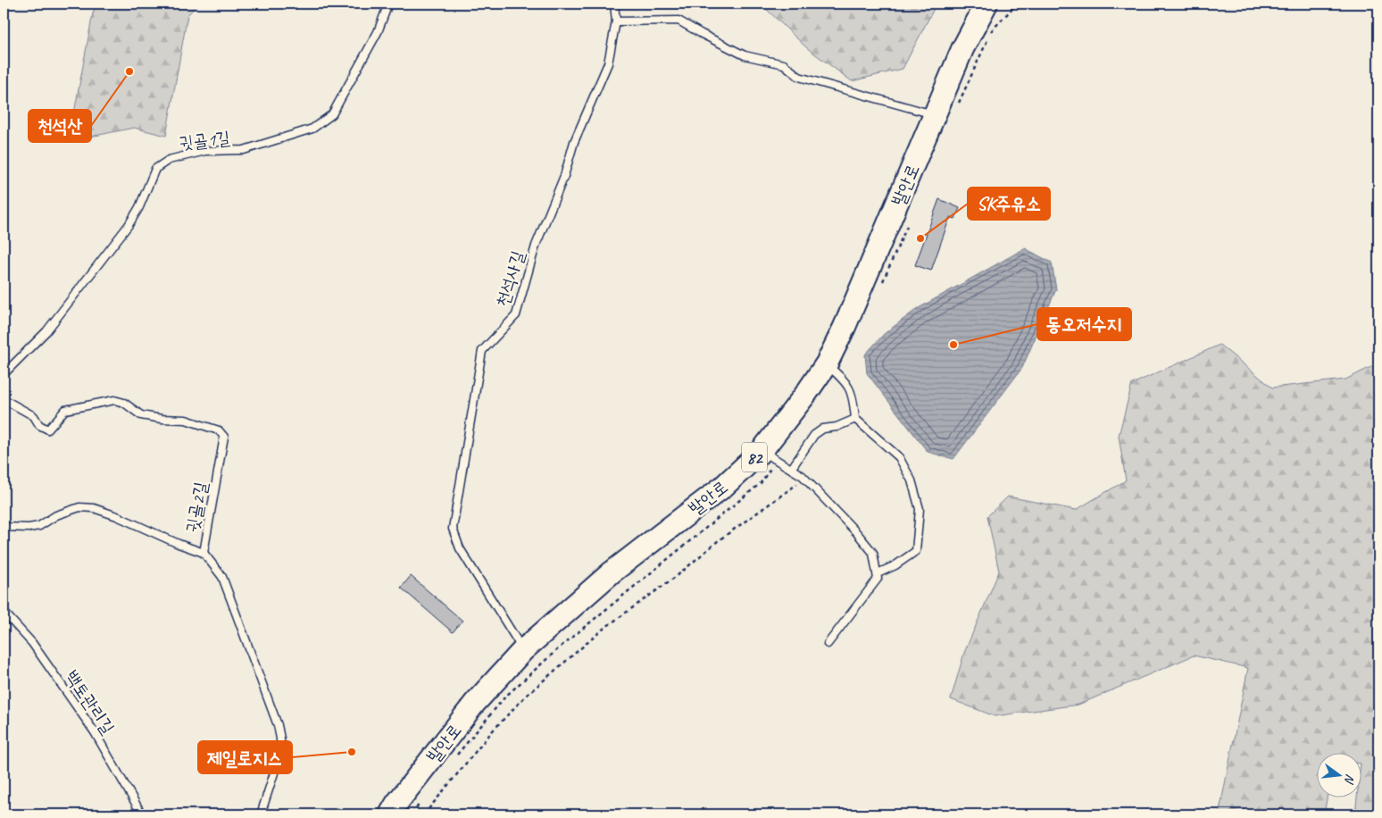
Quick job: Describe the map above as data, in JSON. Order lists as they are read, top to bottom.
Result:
{
  "streets": {
    "main road": ["발안로", "82"],
    "lane": [
      "귓골1길",
      "천석사길",
      "귓골2길",
      "백토관리길"
    ]
  },
  "crossings": [
    ["발안로", "천석사길"]
  ],
  "places": [
    "천석산",
    "SK주유소",
    "동오저수지",
    "제일로지스"
  ],
  "north": "right"
}
